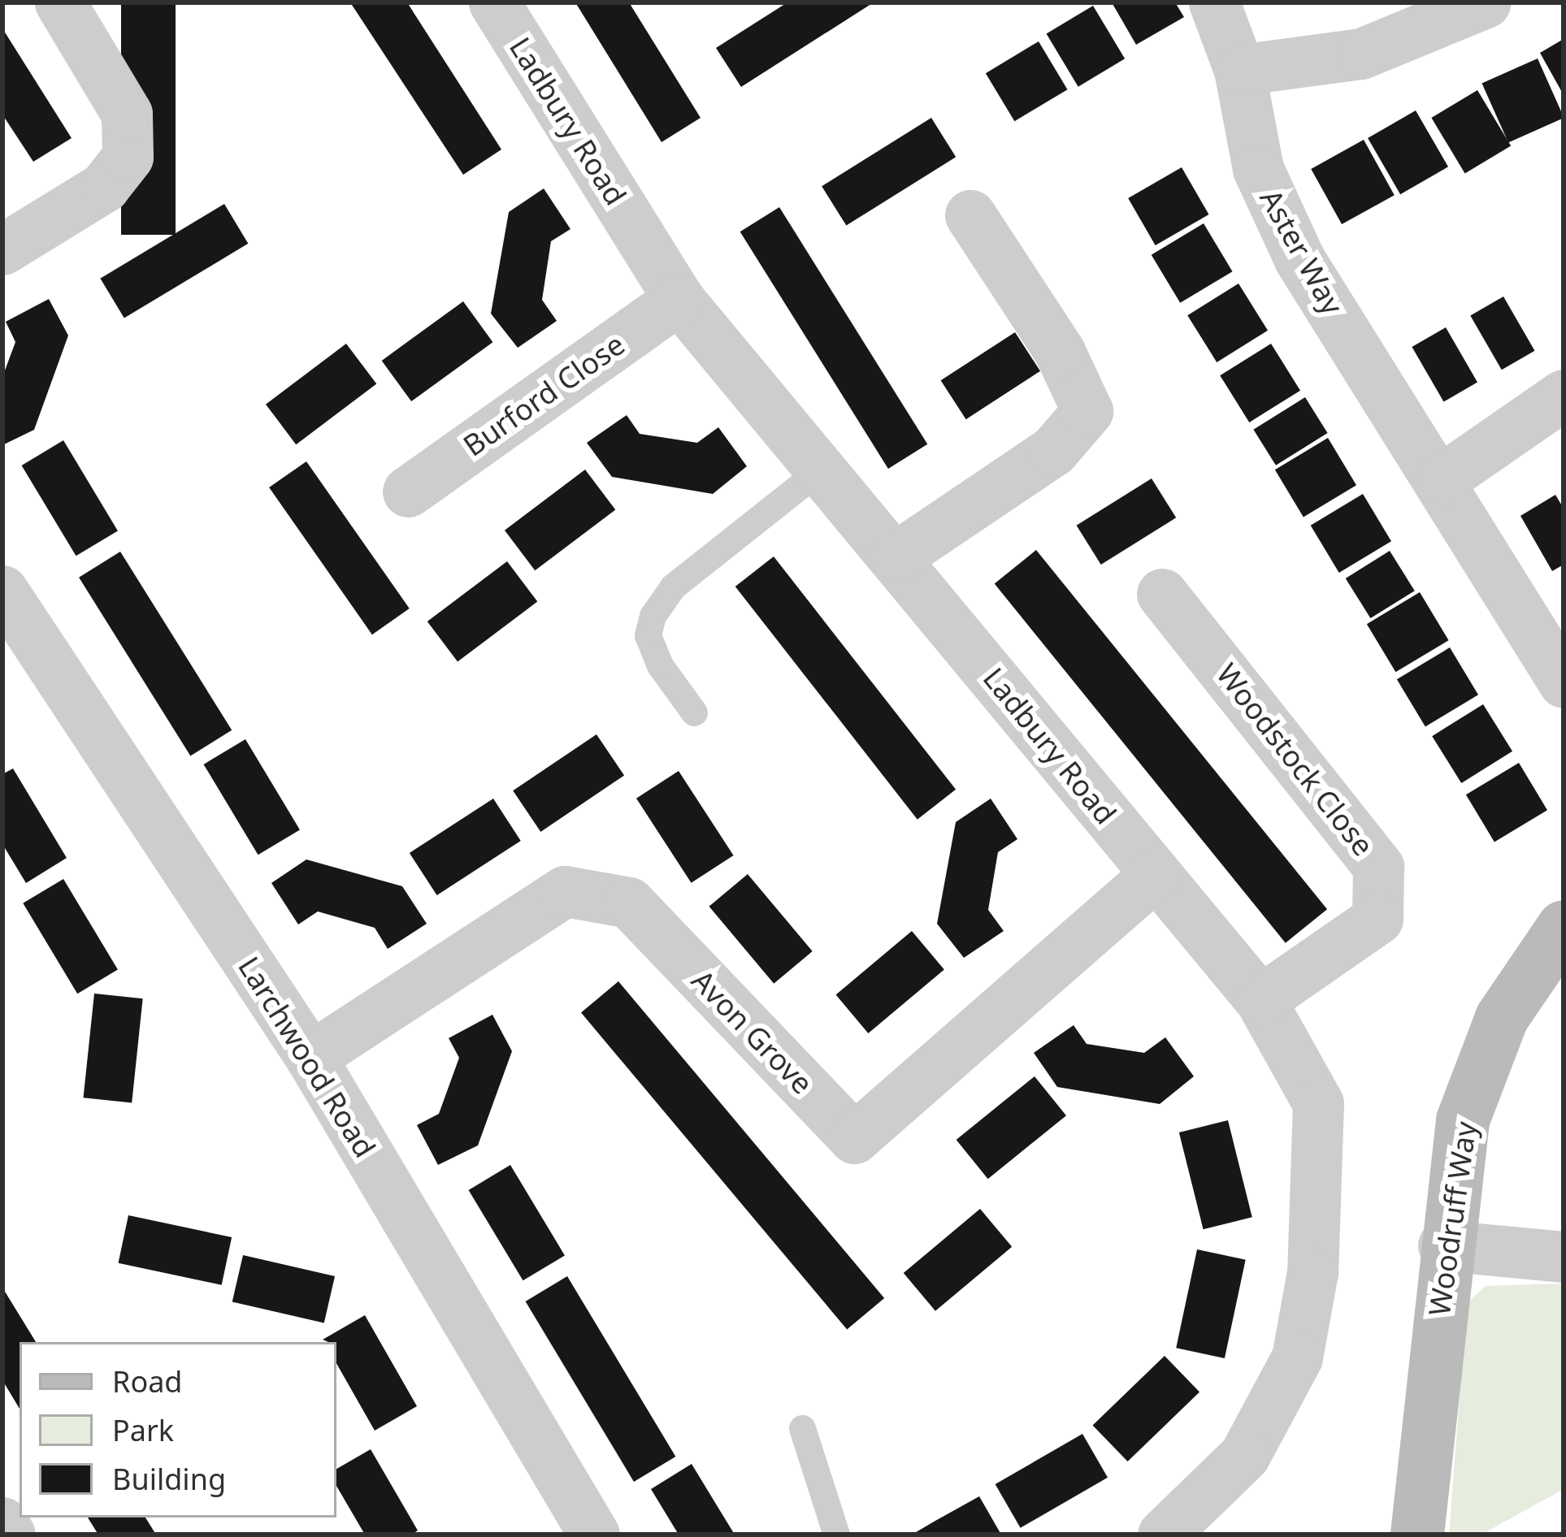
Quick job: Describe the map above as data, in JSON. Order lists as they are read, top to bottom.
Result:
{
  "streets": {
    "street": [
      "Ladbury Road",
      "Aster Way",
      "Burford Close",
      "Woodstock Close",
      "Avon Grove",
      "Larchwood Road",
      "Woodruff Way"
    ]
  },
  "crossings": [
    ["Ladbury Road", "Burford Close"],
    ["Ladbury Road", "Woodstock Close"],
    ["Ladbury Road", "Avon Grove"],
    ["Avon Grove", "Larchwood Road"]
  ],
  "legend": ["Road", "Park", "Building"]
}
